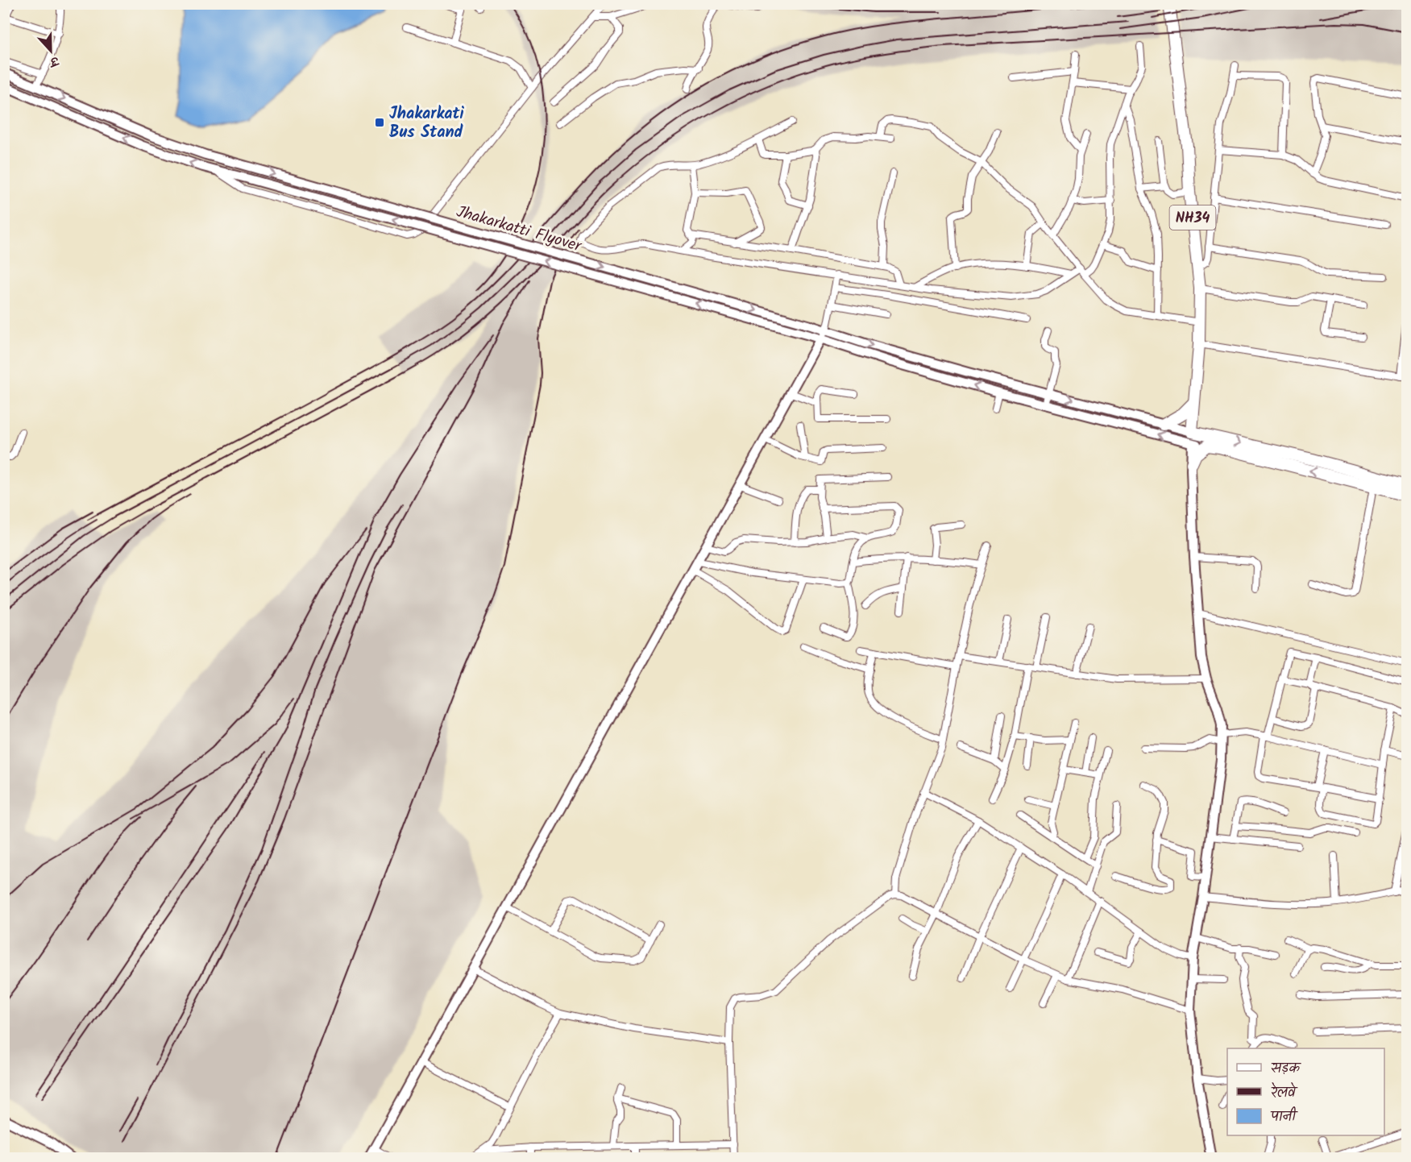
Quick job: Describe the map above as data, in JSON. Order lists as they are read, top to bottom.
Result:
{
  "streets": {
    "highway": ["NH34"],
    "main road": ["Jhakarkatti Flyover"]
  },
  "crossings": [
    ["NH34", "Jhakarkatti Flyover"]
  ],
  "places": {
    "transit": ["Jhakarkati Bus Stand"]
  },
  "legend": ["सड़क", "रेलवे", "पानी"],
  "north": "bottom"
}
